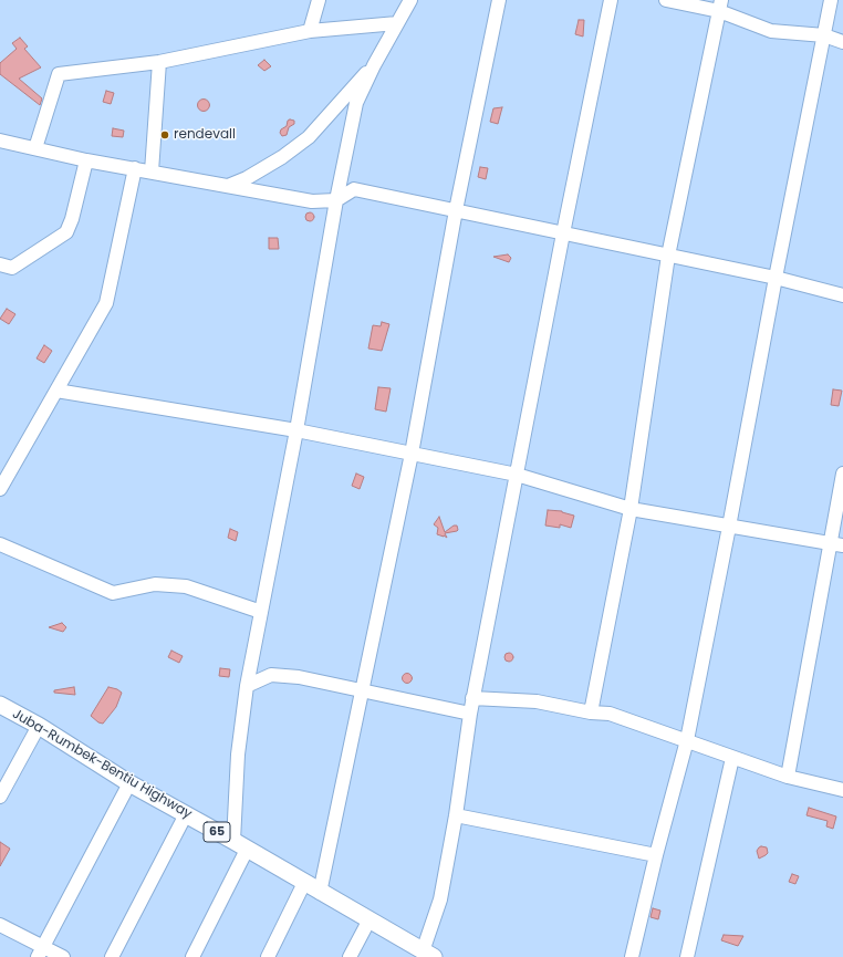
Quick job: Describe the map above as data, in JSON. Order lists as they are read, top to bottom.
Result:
{
  "streets": {
    "main road": ["Juba-Rumbek-Bentiu Highway", "65"]
  },
  "places": ["rendevall"]
}
